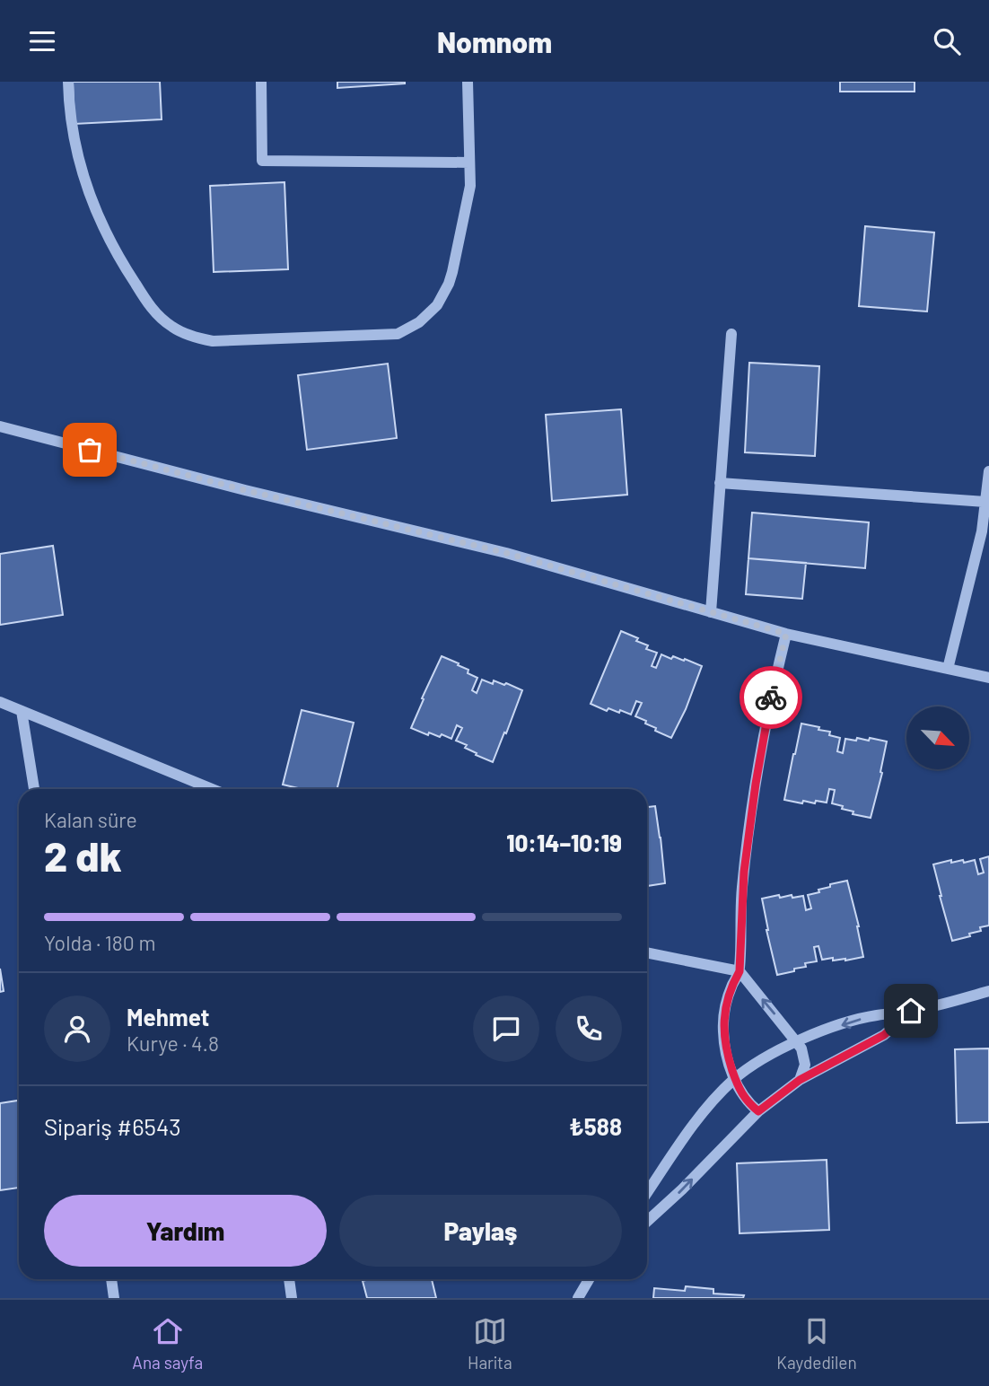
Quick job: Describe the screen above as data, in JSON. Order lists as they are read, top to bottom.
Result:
{
  "north": "bottom right",
  "page": {
    "header": "Nomnom",
    "heading": ["2 dk", "Kalan süre", "10:14–10:19"],
    "panel": [
      "Mehmet",
      "Kurye · 4.8",
      "Sipariş #6543",
      "₺588"
    ],
    "bar": "Yolda · 180 m",
    "buttons": ["Yardım", "Paylaş"],
    "tabs": ["Ana sayfa", "Harita", "Kaydedilen"]
  }
}
